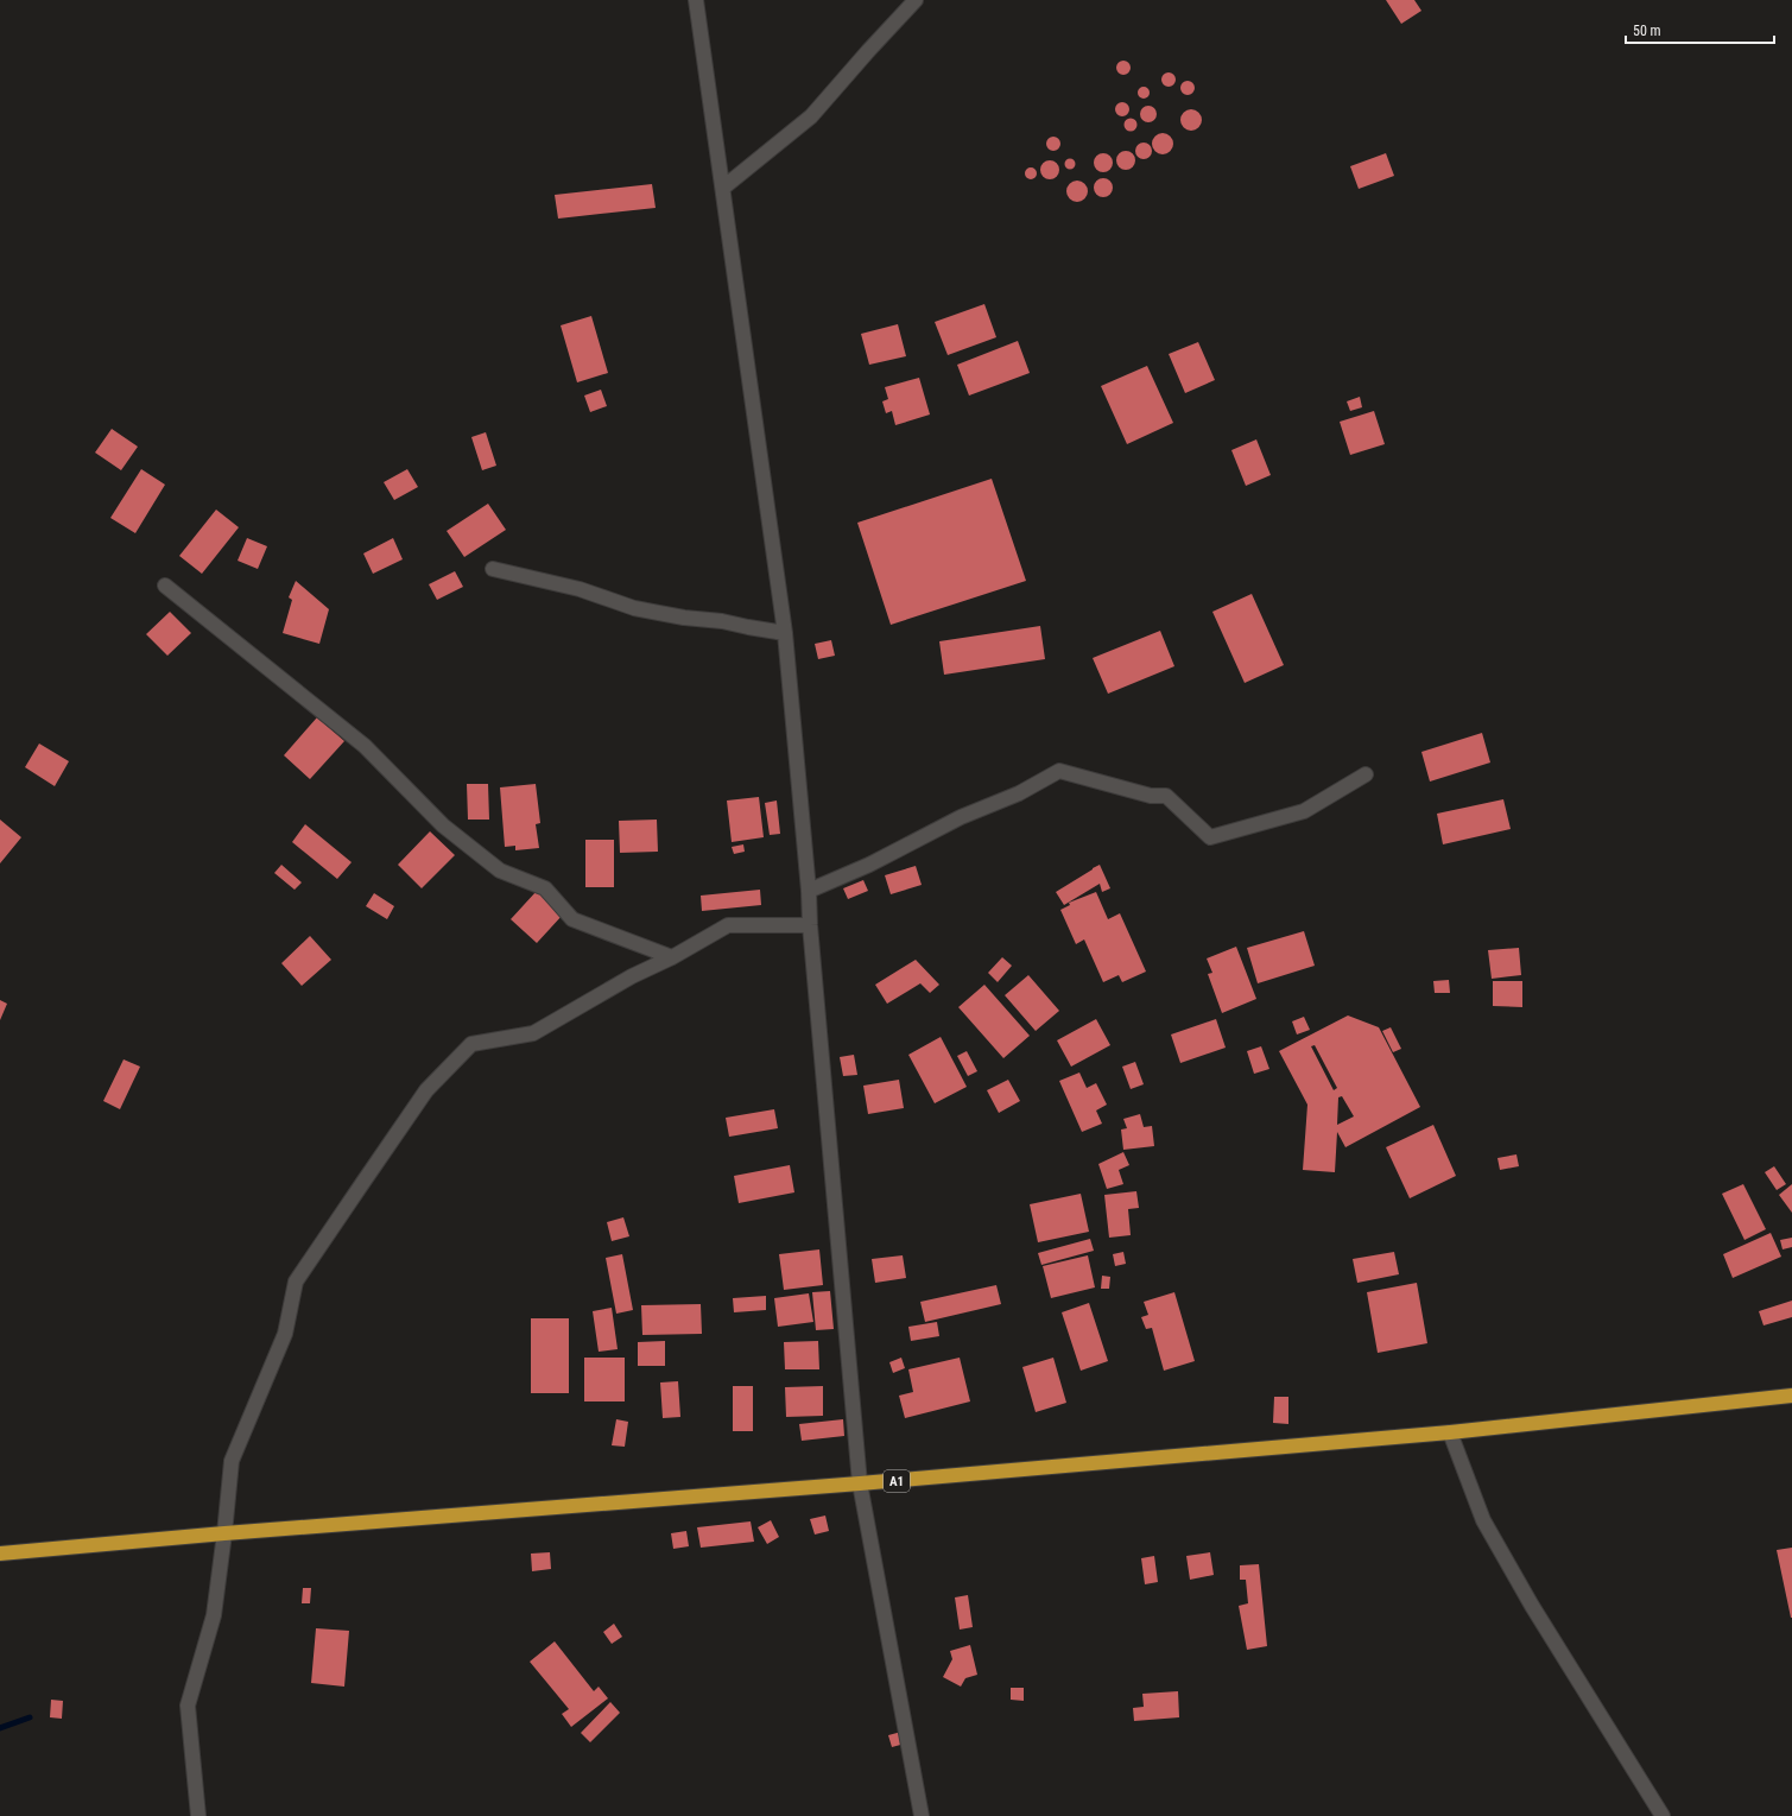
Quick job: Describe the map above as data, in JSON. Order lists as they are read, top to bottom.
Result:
{
  "streets": {
    "highway": ["A1"]
  },
  "scale_bar": "50 m"
}
